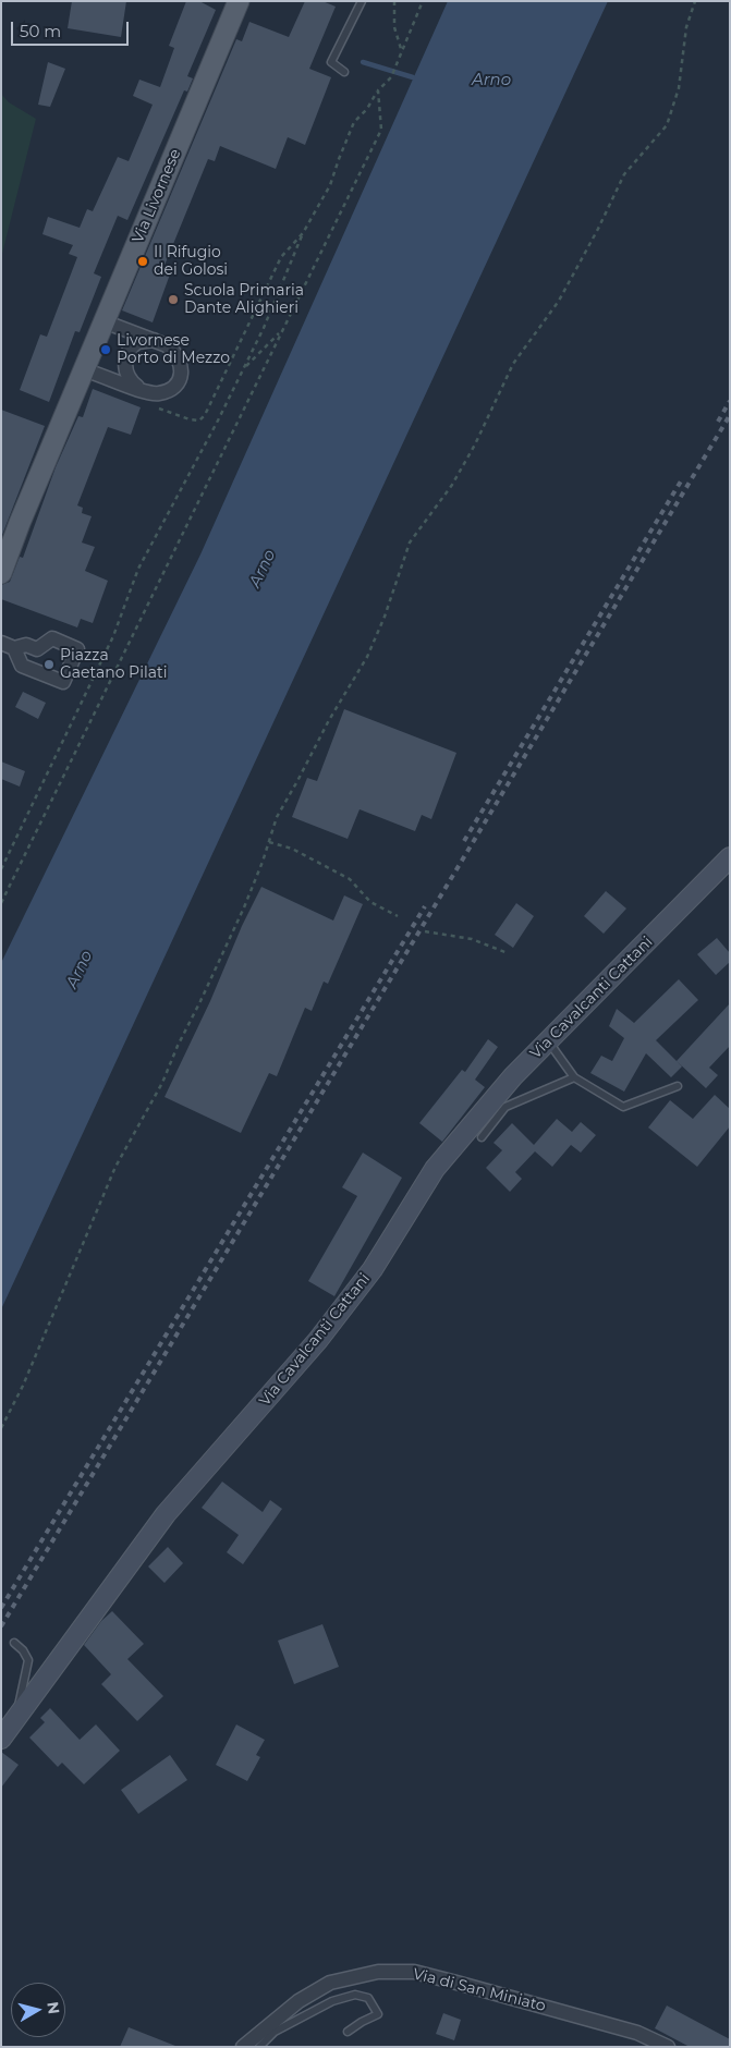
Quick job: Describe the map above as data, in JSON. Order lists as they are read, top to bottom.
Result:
{
  "streets": {
    "main road": ["Via Livornese"],
    "street": ["Via Cavalcanti Cattani", "Via di San Miniato"]
  },
  "water": ["Arno"],
  "places": [
    "Il Rifugio dei Golosi",
    "Scuola Primaria Dante Alighieri",
    "Livornese Porto di Mezzo",
    "Piazza Gaetano Pilati"
  ],
  "scale_bar": "50 m",
  "north": "right"
}
